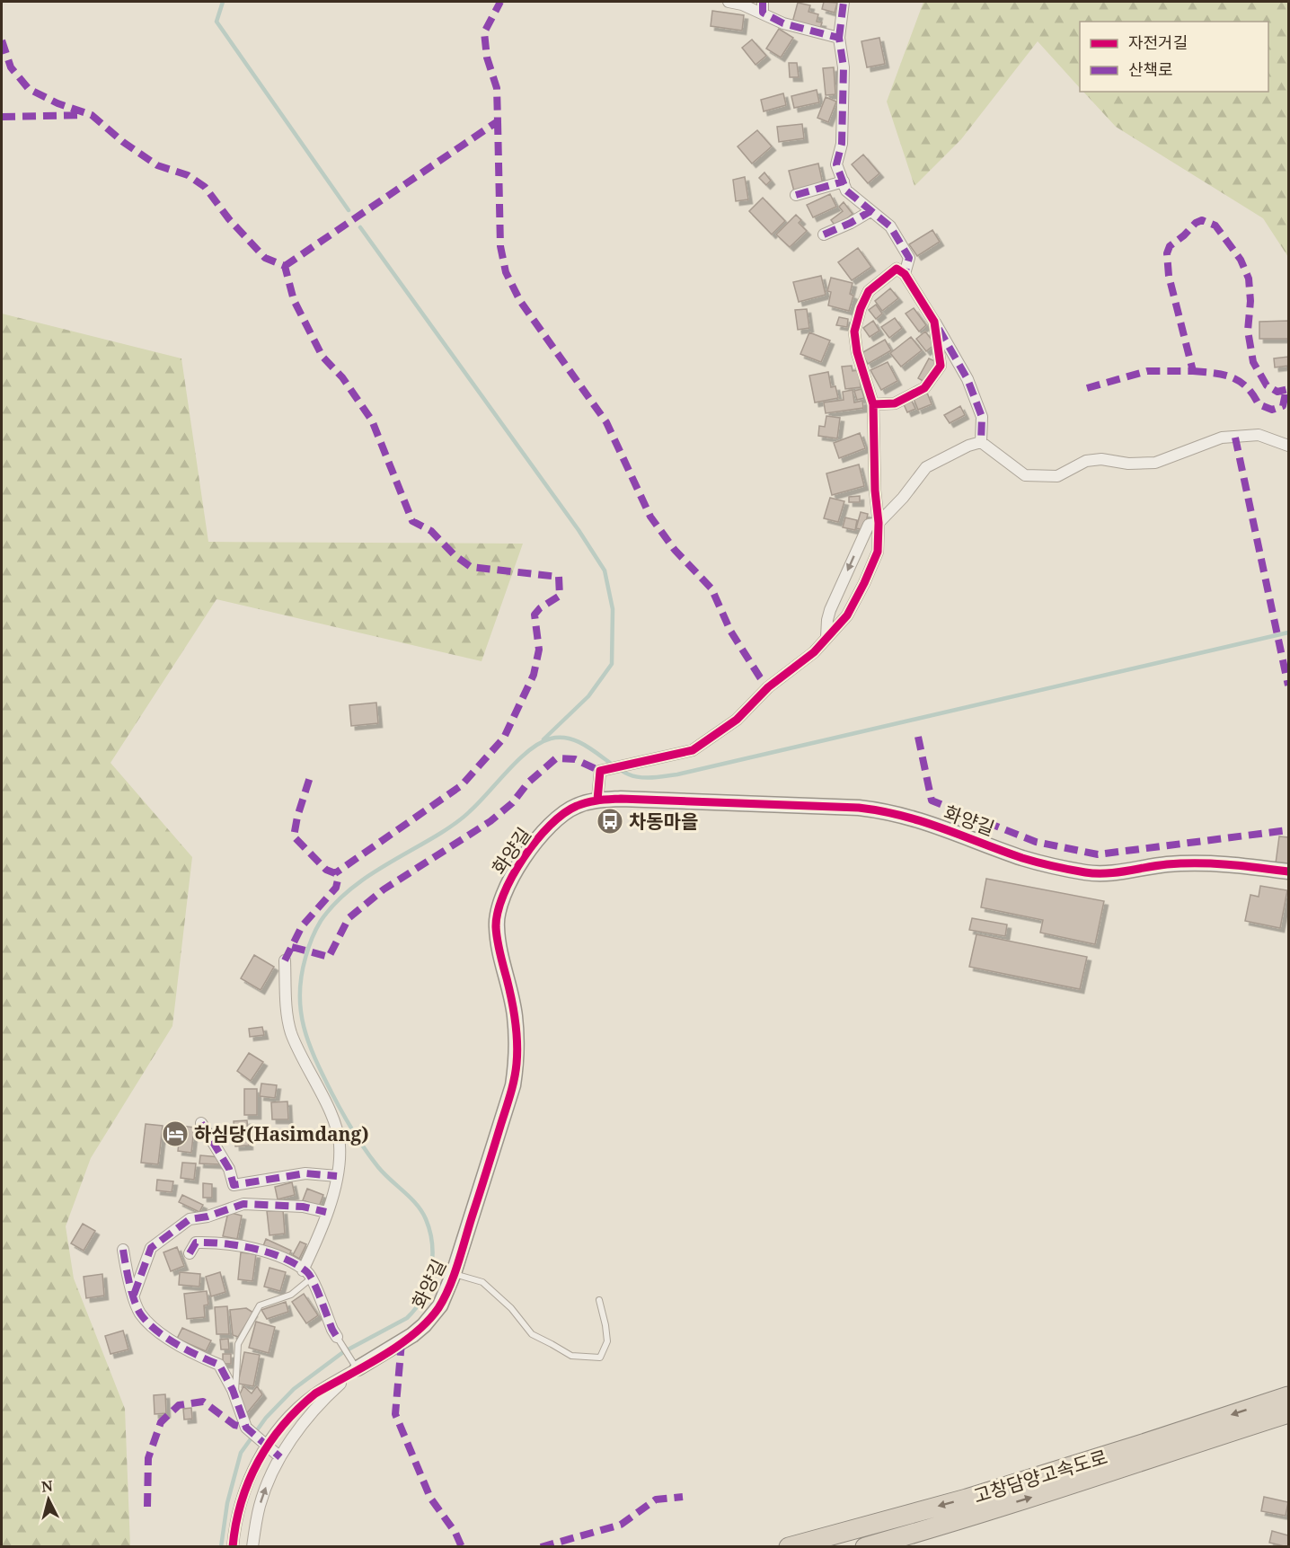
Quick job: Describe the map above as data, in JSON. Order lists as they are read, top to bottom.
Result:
{
  "streets": {
    "highway": ["고창담양고속도로"],
    "street": ["화양길"]
  },
  "places": {
    "bus stop": ["차동마을"],
    "hotel": ["하심당(Hasimdang)"]
  },
  "legend": ["자전거길", "산책로"],
  "north": "top"
}
